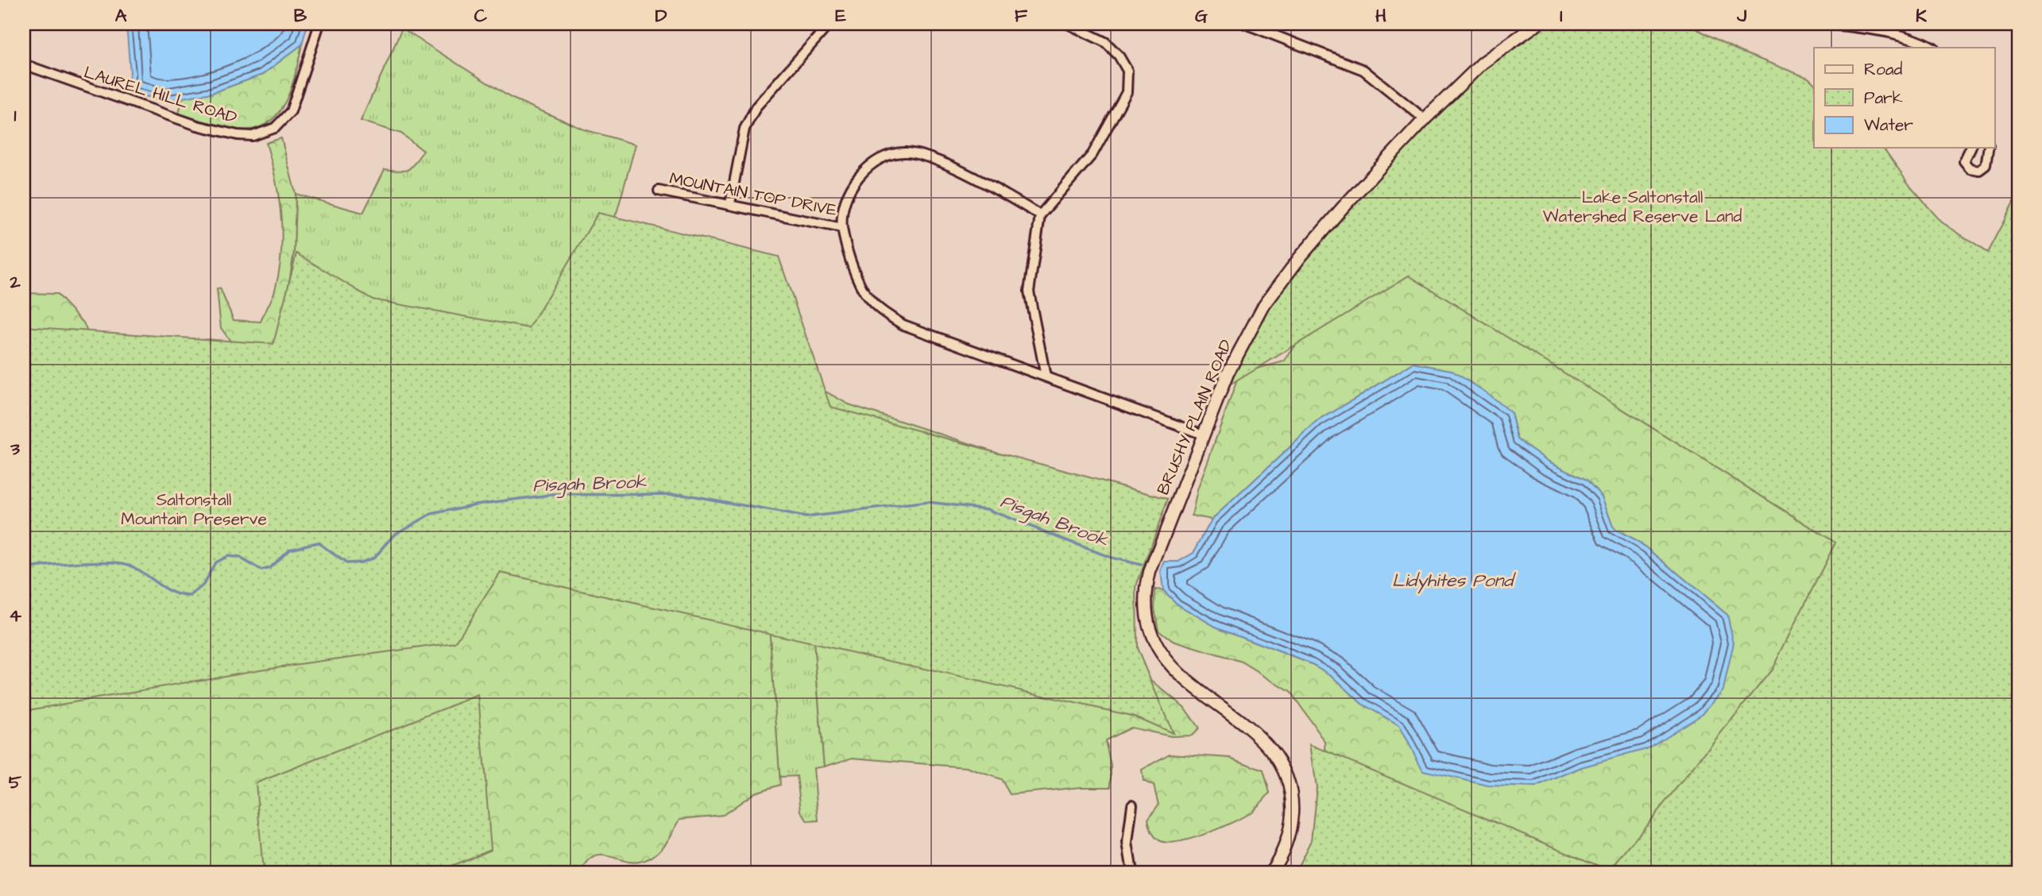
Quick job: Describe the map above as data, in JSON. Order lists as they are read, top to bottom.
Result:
{
  "streets": {
    "main road": ["BRUSHY PLAIN ROAD"],
    "street": ["LAUREL HILL ROAD", "MOUNTAIN TOP DRIVE"]
  },
  "water": ["Pisgah Brook", "Lidyhites Pond"],
  "parks": ["Lake Saltonstall Watershed Reserve Land", "Saltonstall Mountain Preserve"],
  "legend": ["Road", "Park", "Water"],
  "grid": {
    "columns": [
      "A",
      "B",
      "C",
      "D",
      "E",
      "F",
      "G",
      "H",
      "I",
      "J",
      "K"
    ],
    "rows": [
      "1",
      "2",
      "3",
      "4",
      "5"
    ]
  }
}
